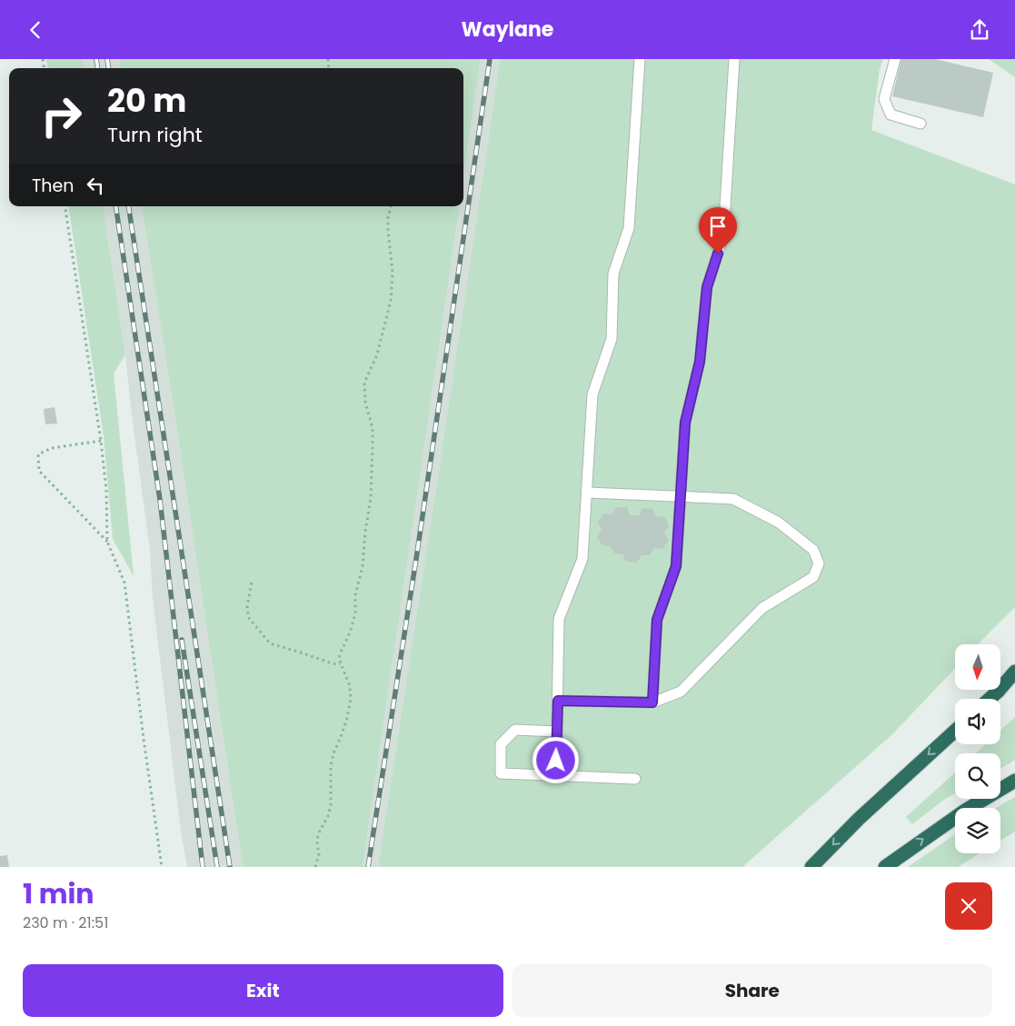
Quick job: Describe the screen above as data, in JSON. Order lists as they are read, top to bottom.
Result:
{
  "north": "bottom",
  "page": {
    "header": "Waylane",
    "turn": ["20 m", "Turn right"],
    "then": "Then",
    "heading": ["1 min", "230 m · 21:51"],
    "buttons": ["Exit", "Share"]
  }
}
